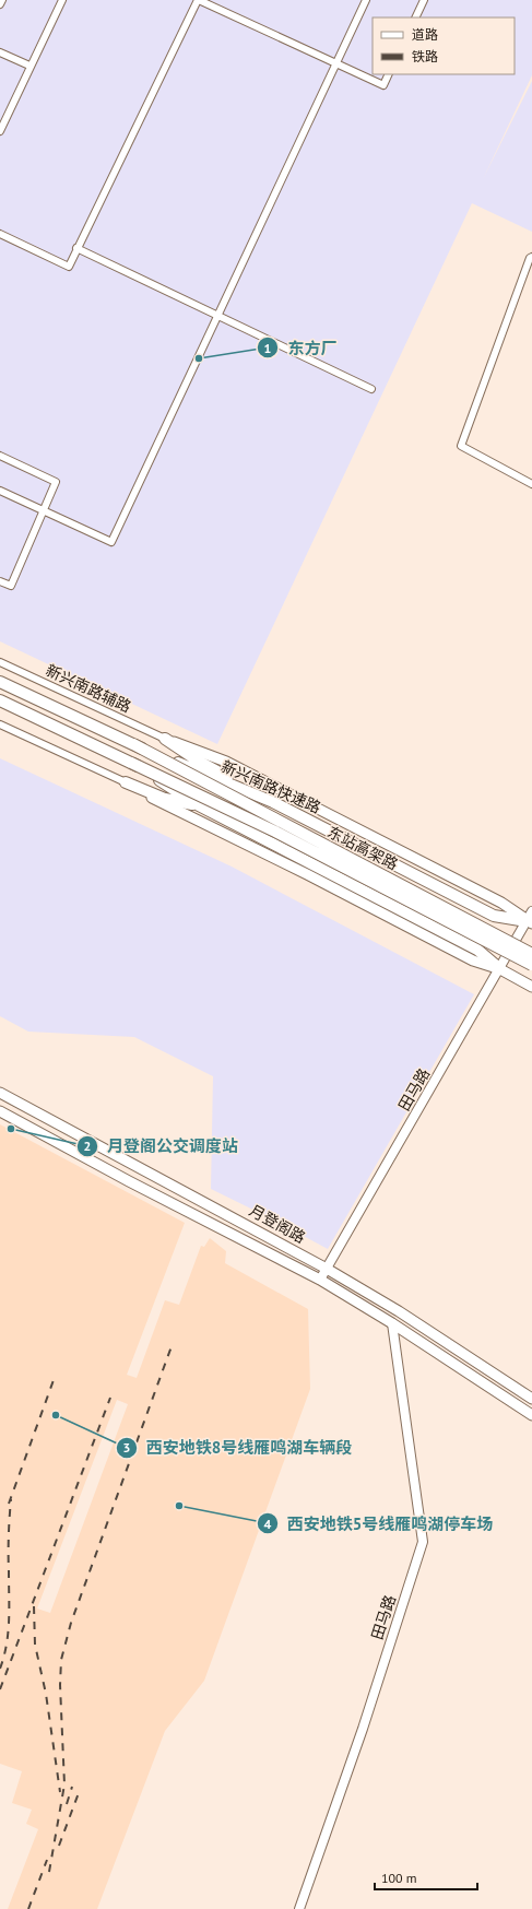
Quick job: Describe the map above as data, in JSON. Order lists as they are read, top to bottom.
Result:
{
  "streets": {
    "main road": ["新兴南路快速路", "东站高架路", "月登阁路"],
    "street": ["新兴南路辅路", "田马路"]
  },
  "crossings": [
    ["新兴南路快速路", "东站高架路"],
    ["新兴南路快速路", "田马路"],
    ["田马路", "月登阁路"]
  ],
  "places": [
    "东方厂",
    "月登阁公交调度站",
    "西安地铁8号线雁鸣湖车辆段",
    "西安地铁5号线雁鸣湖停车场"
  ],
  "legend": ["道路", "铁路"],
  "scale_bar": "100 m"
}
